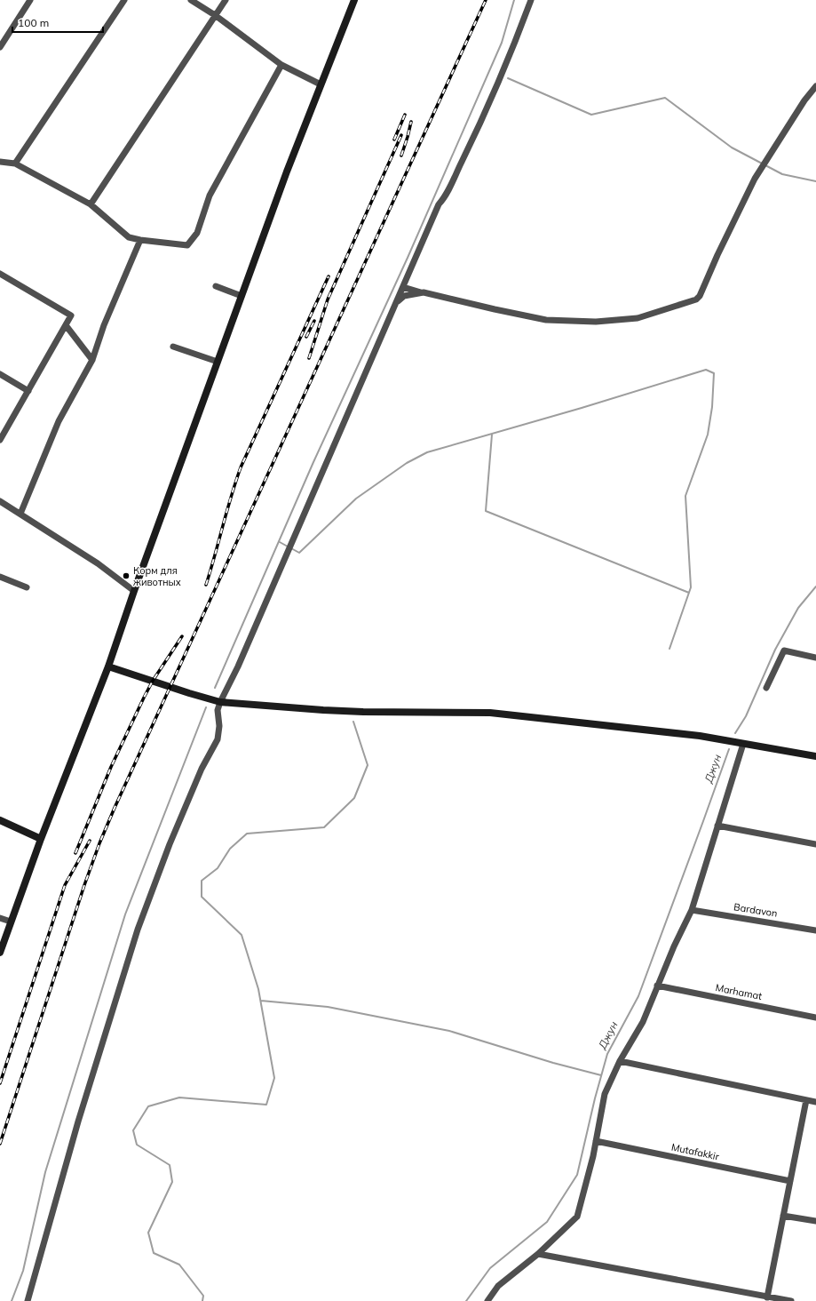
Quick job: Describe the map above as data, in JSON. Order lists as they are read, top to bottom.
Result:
{
  "streets": {
    "street": ["Bardavon", "Marhamat", "Mutafakkir"]
  },
  "water": ["Джун"],
  "places": ["Корм для животных"],
  "scale_bar": "100 m"
}
